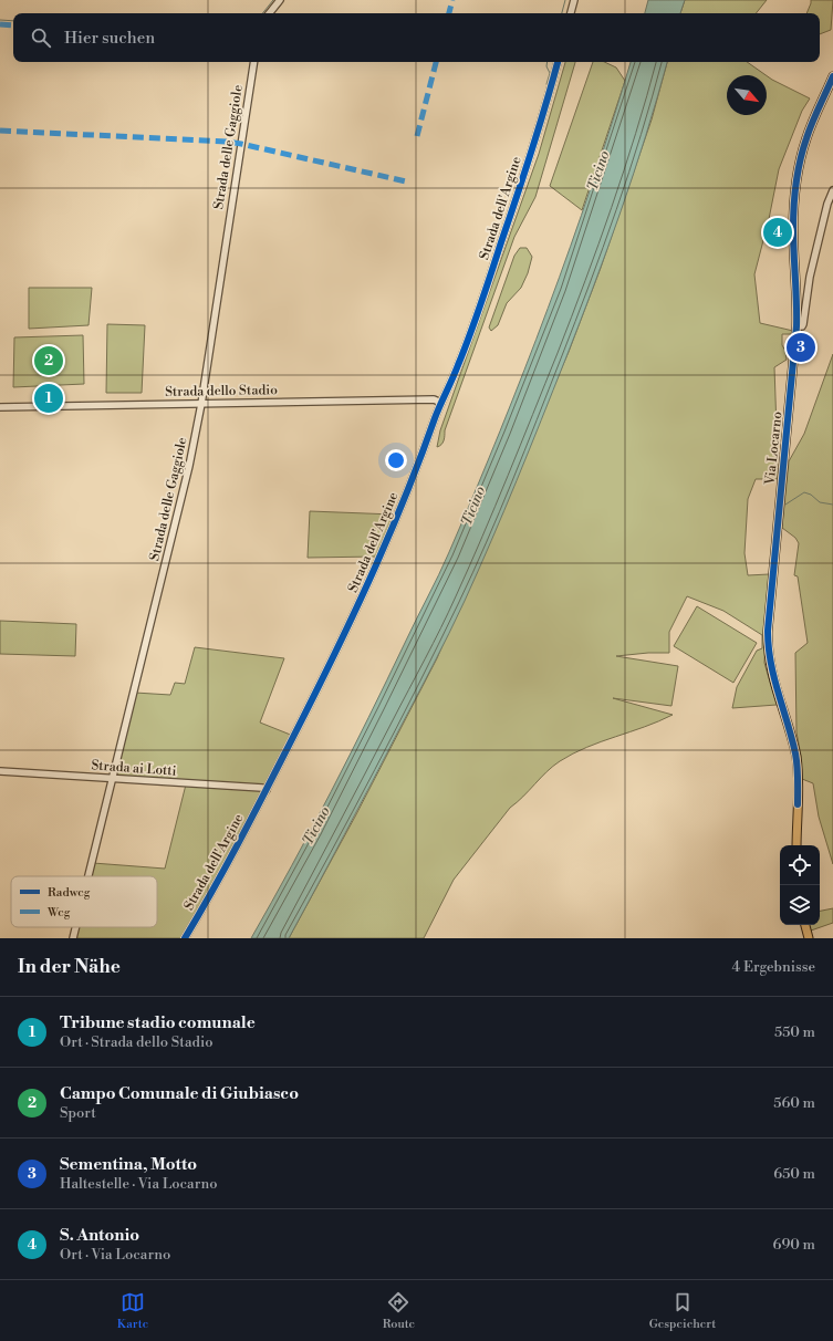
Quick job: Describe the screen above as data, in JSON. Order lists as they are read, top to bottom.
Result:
{
  "streets": {
    "main road": ["Via Locarno"],
    "street": [
      "Strada delle Gaggiole",
      "Strada dell'Argine",
      "Strada dello Stadio",
      "Strada ai Lotti"
    ]
  },
  "crossings": [
    ["Strada delle Gaggiole", "Strada dello Stadio"],
    ["Strada delle Gaggiole", "Strada ai Lotti"],
    ["Strada dell'Argine", "Strada dello Stadio"],
    ["Strada dell'Argine", "Strada ai Lotti"]
  ],
  "water": ["Ticino"],
  "legend": ["Radweg", "Weg"],
  "north": "bottom right",
  "page": {
    "search": "Hier suchen",
    "pins": [
      "4",
      "3",
      "2",
      "1"
    ],
    "heading": ["In der Nähe", "4 Ergebnisse"],
    "list": [
      {
        "mark": "1",
        "name": "Tribune stadio comunale",
        "note": "Ort · Strada dello Stadio",
        "value": "550 m"
      },
      {
        "mark": "2",
        "name": "Campo Comunale di Giubiasco",
        "note": "Sport",
        "value": "560 m"
      },
      {
        "mark": "3",
        "name": "Sementina, Motto",
        "note": "Haltestelle · Via Locarno",
        "value": "650 m"
      },
      {
        "mark": "4",
        "name": "S. Antonio",
        "note": "Ort · Via Locarno",
        "value": "690 m"
      }
    ],
    "nav": ["Karte", "Route", "Gespeichert"]
  }
}
